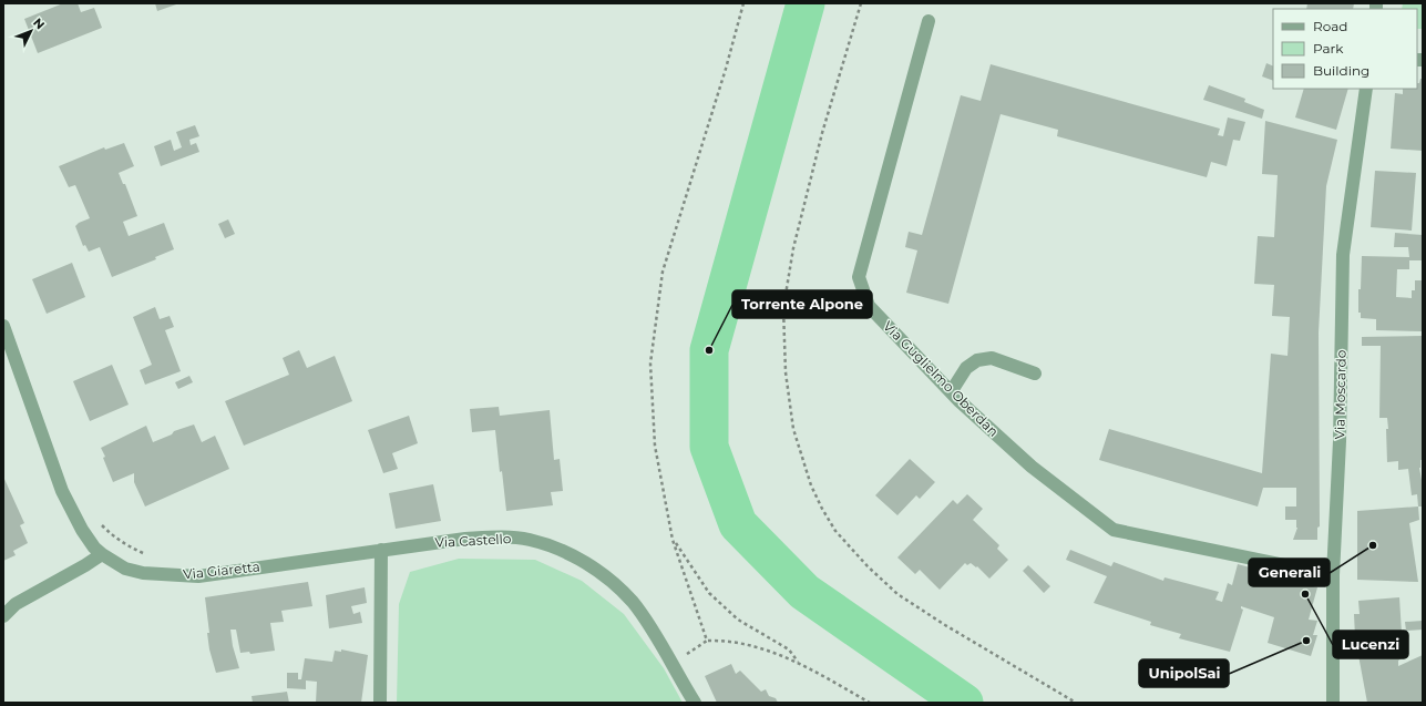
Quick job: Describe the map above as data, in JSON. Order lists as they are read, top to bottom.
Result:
{
  "streets": {
    "street": [
      "Via Guglielmo Oberdan",
      "Via Moscardo",
      "Via Castello",
      "Via Giaretta"
    ]
  },
  "crossings": [
    ["Via Guglielmo Oberdan", "Via Moscardo"],
    ["Via Castello", "Via Giaretta"]
  ],
  "places": [
    "Torrente Alpone",
    "Generali",
    "Lucenzi",
    "UnipolSai"
  ],
  "legend": ["Road", "Park", "Building"],
  "north": "top right"
}
